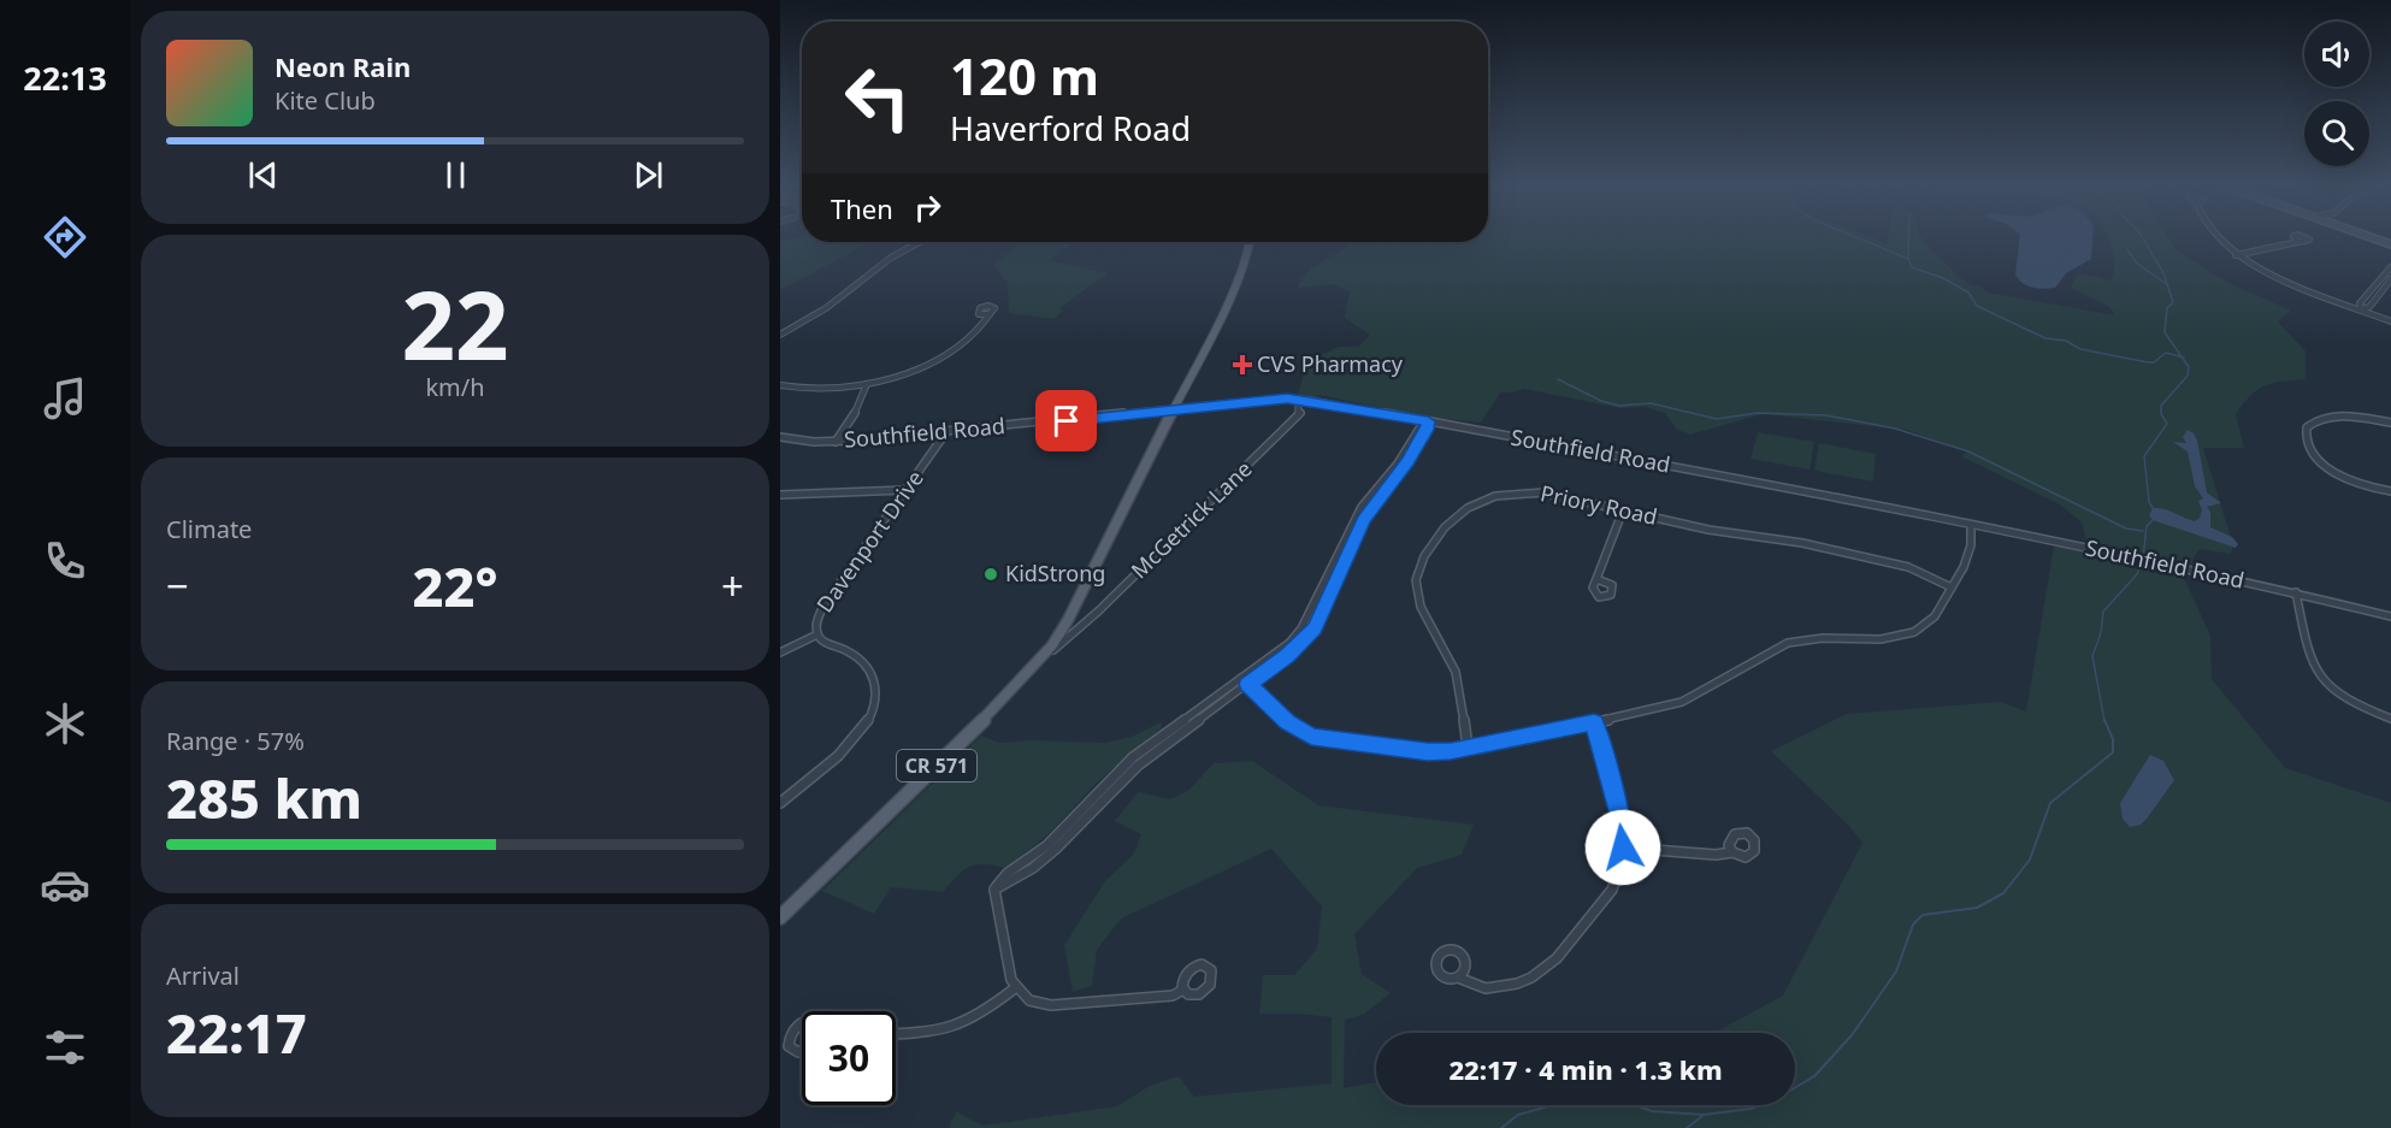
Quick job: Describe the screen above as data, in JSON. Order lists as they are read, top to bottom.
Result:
{
  "streets": {
    "main road": ["CR 571"],
    "street": [
      "Southfield Road",
      "Priory Road",
      "McGetrick Lane",
      "Davenport Drive"
    ]
  },
  "crossings": [
    ["Southfield Road", "Davenport Drive"],
    ["Southfield Road", "CR 571"],
    ["McGetrick Lane", "CR 571"]
  ],
  "places": {
    "health": ["CVS Pharmacy"],
    "other": ["KidStrong"]
  },
  "page": {
    "tabs": "22:13",
    "turn": ["120 m", "Haverford Road"],
    "song": ["Neon Rain", "Kite Club"],
    "then": "Then",
    "tile": [
      ["22", "km/h"],
      "Climate",
      ["Range · 57%", "285 km"],
      ["Arrival", "22:17"]
    ],
    "heat": ["−", "22°", "+"],
    "limit": "30",
    "trip": "22:17 · 4 min · 1.3 km"
  }
}
